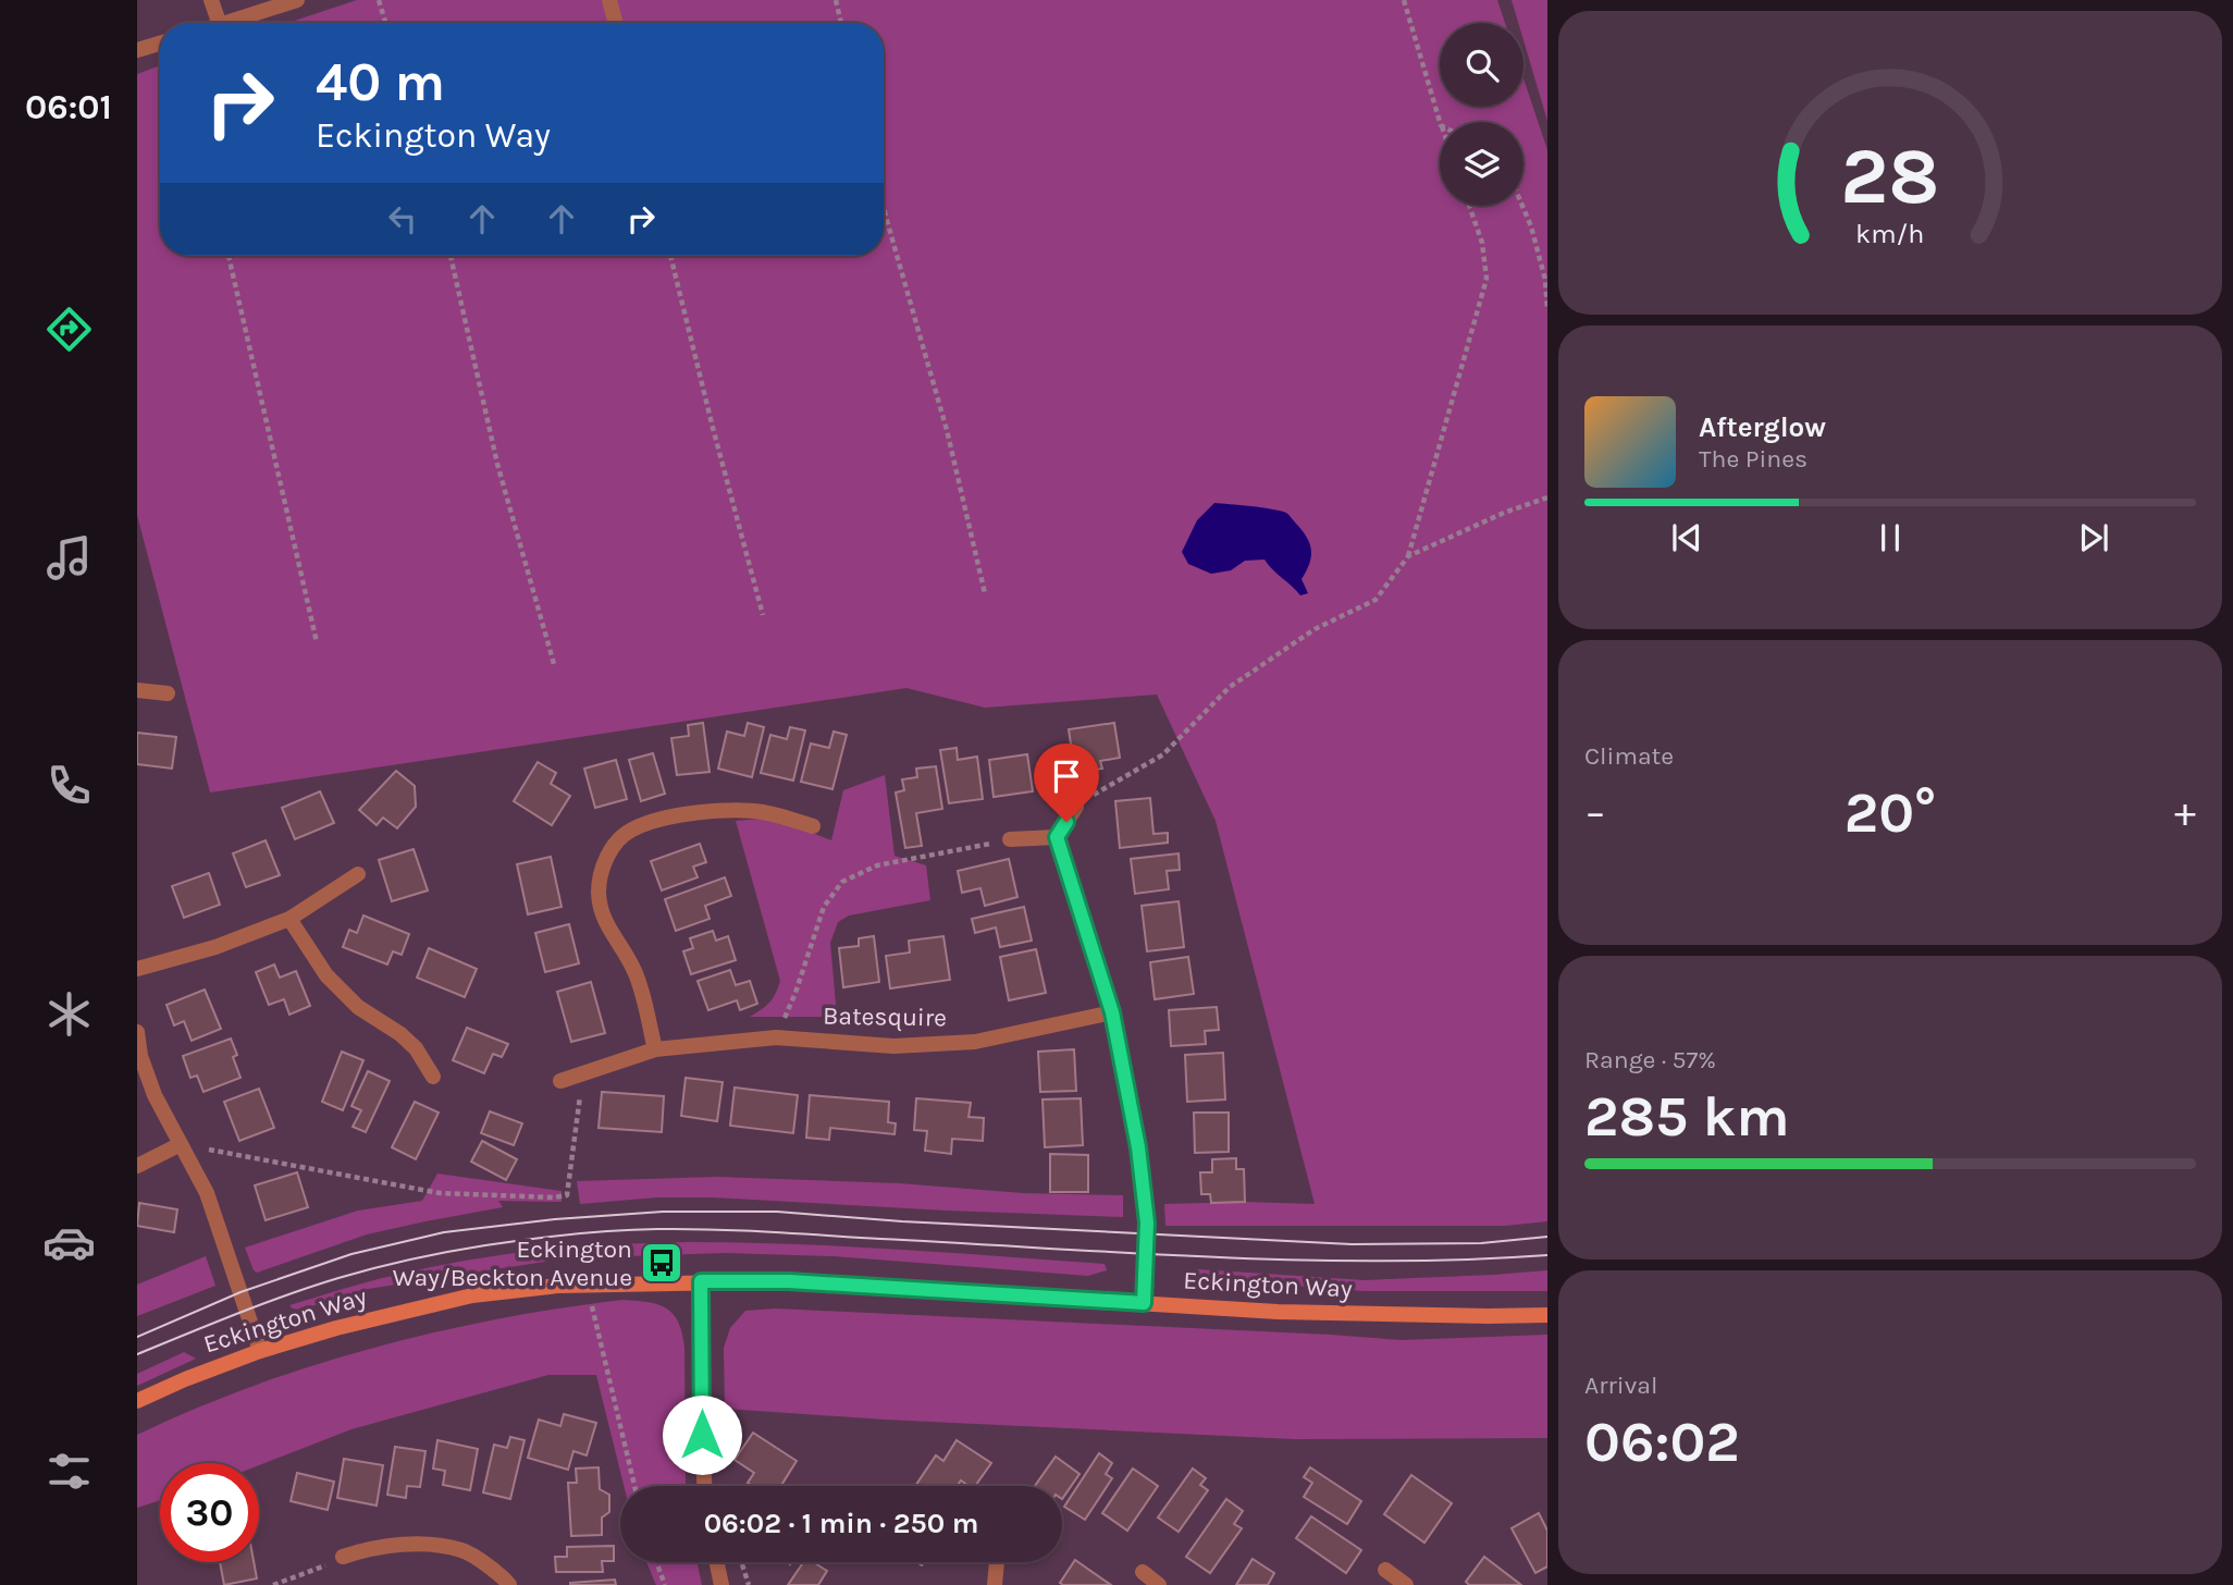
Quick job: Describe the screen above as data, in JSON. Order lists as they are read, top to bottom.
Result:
{
  "streets": {
    "main road": ["Eckington Way"],
    "street": ["Batesquire"]
  },
  "places": {
    "bus stop": ["Eckington Way/Beckton Avenue"]
  },
  "page": {
    "tabs": "06:01",
    "turn": ["40 m", "Eckington Way"],
    "song": ["Afterglow", "The Pines"],
    "tile": [
      "Climate",
      ["Range · 57%", "285 km"],
      ["Arrival", "06:02"]
    ],
    "heat": ["−", "20°", "+"],
    "limit": "30",
    "trip": "06:02 · 1 min · 250 m",
    "gauge": ["28", "km/h"]
  }
}
